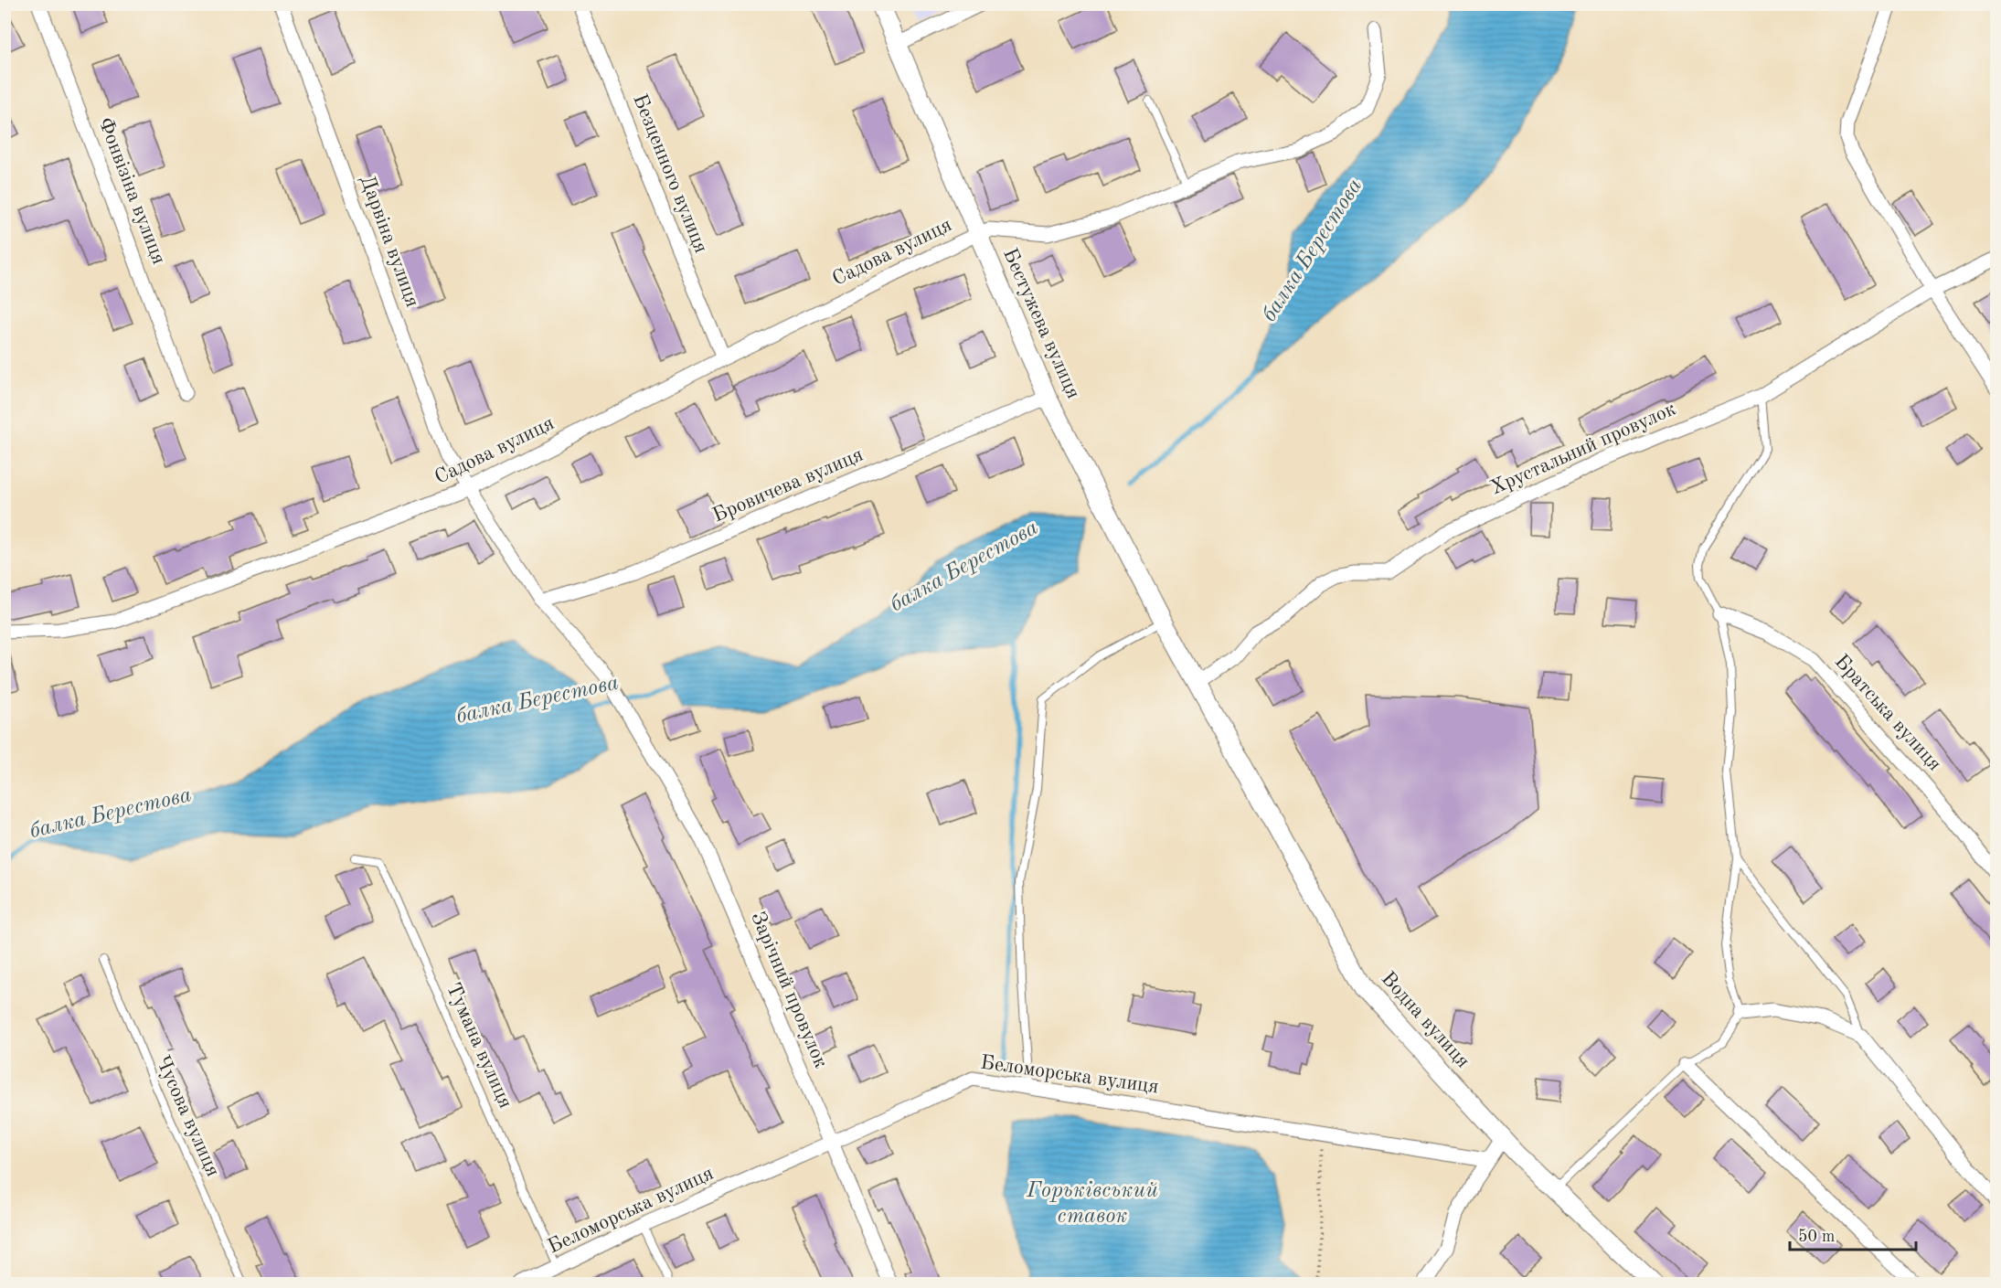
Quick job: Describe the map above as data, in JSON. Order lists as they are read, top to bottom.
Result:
{
  "streets": {
    "street": [
      "Безценного вулиця",
      "Фонвізіна вулиця",
      "Дарвіна вулиця",
      "Садова вулиця",
      "Бестужева вулиця",
      "Хрустальний провулок",
      "Бровичева вулиця",
      "Братська вулиця",
      "Зарічний провулок",
      "Водна вулиця",
      "Беломорська вулиця"
    ],
    "lane": ["Тумана вулиця", "Чусова вулиця"]
  },
  "crossings": [
    ["Безценного вулиця", "Садова вулиця"],
    ["Дарвіна вулиця", "Садова вулиця"],
    ["Дарвіна вулиця", "Бровичева вулиця"],
    ["Дарвіна вулиця", "Зарічний провулок"],
    ["Садова вулиця", "Бестужева вулиця"],
    ["Бестужева вулиця", "Бровичева вулиця"],
    ["Бестужева вулиця", "Водна вулиця"],
    ["Хрустальний провулок", "Водна вулиця"],
    ["Бровичева вулиця", "Зарічний провулок"],
    ["Зарічний провулок", "Беломорська вулиця"],
    ["Тумана вулиця", "Беломорська вулиця"]
  ],
  "water": ["балка Берестова", "Горьківський ставок"],
  "scale_bar": "50 m"
}
